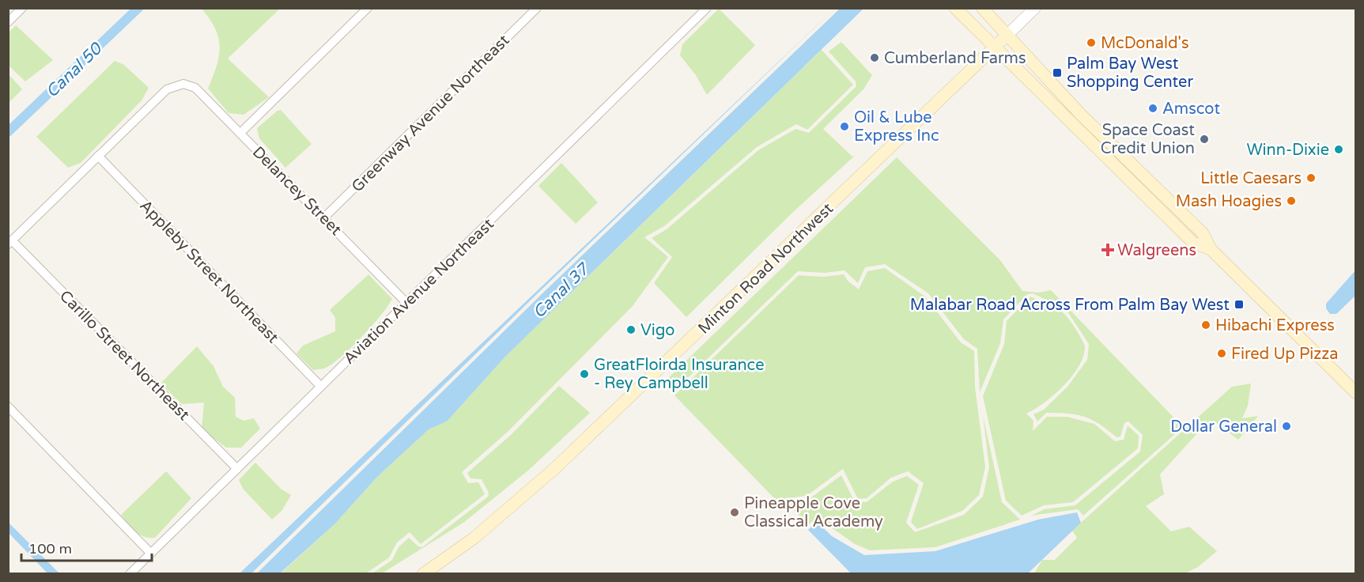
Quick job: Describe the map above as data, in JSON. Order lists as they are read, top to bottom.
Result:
{
  "streets": {
    "main road": ["Minton Road Northwest"],
    "street": [
      "Greenway Avenue Northeast",
      "Delancey Street",
      "Appleby Street Northeast",
      "Aviation Avenue Northeast",
      "Carillo Street Northeast"
    ]
  },
  "crossings": [
    ["Greenway Avenue Northeast", "Delancey Street"],
    ["Delancey Street", "Appleby Street Northeast"],
    ["Delancey Street", "Aviation Avenue Northeast"],
    ["Appleby Street Northeast", "Aviation Avenue Northeast"],
    ["Aviation Avenue Northeast", "Carillo Street Northeast"]
  ],
  "water": ["Canal 50", "Canal 37"],
  "places": {
    "other": [
      "McDonald's",
      "Cumberland Farms",
      "Amscot",
      "Oil & Lube Express Inc",
      "Space Coast Credit Union",
      "Winn-Dixie",
      "Little Caesars",
      "Mash Hoagies",
      "Hibachi Express",
      "Vigo",
      "Fired Up Pizza",
      "GreatFloirda Insurance - Rey Campbell",
      "Dollar General",
      "Pineapple Cove Classical Academy"
    ],
    "transit": ["Palm Bay West Shopping Center", "Malabar Road Across From Palm Bay West"],
    "health": ["Walgreens"]
  },
  "scale_bar": "100 m"
}
